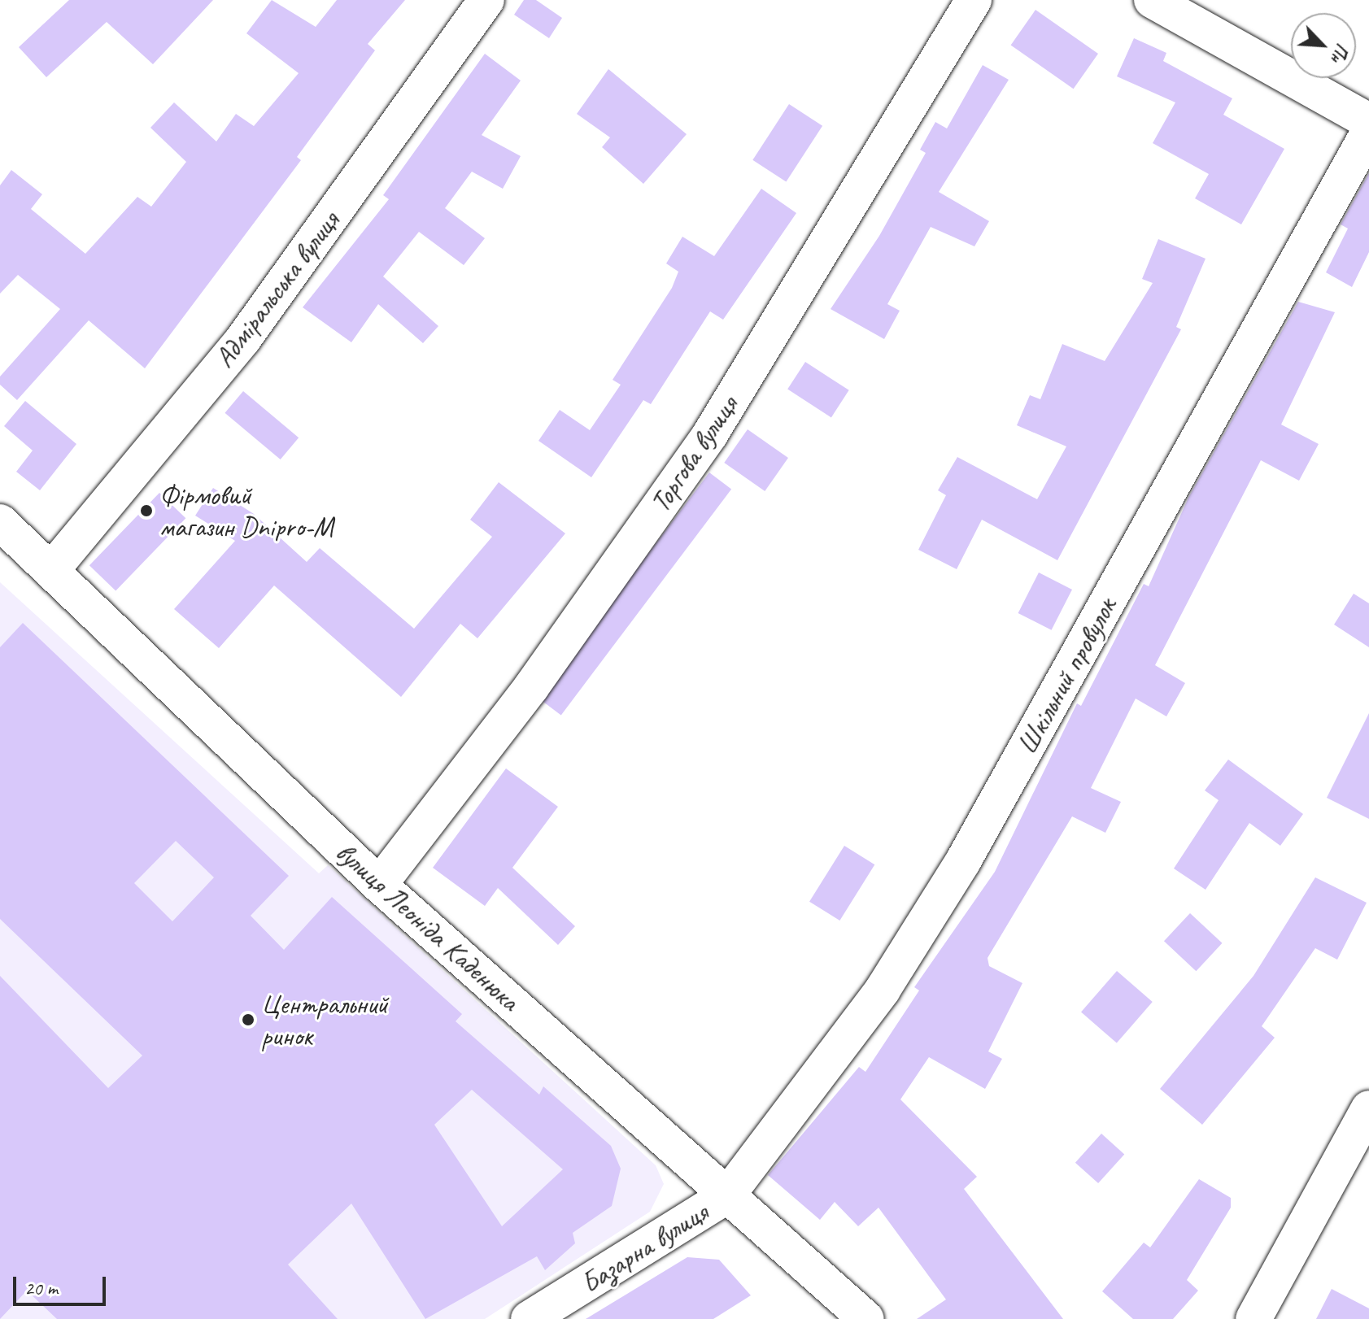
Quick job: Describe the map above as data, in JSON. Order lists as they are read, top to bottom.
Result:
{
  "streets": {
    "street": [
      "Адміральська вулиця",
      "Торгова вулиця",
      "Шкільний провулок",
      "вулиця Леоніда Каденюка",
      "Базарна вулиця"
    ]
  },
  "crossings": [
    ["Адміральська вулиця", "вулиця Леоніда Каденюка"],
    ["Торгова вулиця", "вулиця Леоніда Каденюка"],
    ["Шкільний провулок", "вулиця Леоніда Каденюка"],
    ["Шкільний провулок", "Базарна вулиця"],
    ["вулиця Леоніда Каденюка", "Базарна вулиця"]
  ],
  "places": ["Фірмовий магазин Dnipro-M", "Центральний ринок"],
  "scale_bar": "20 m",
  "north": "bottom right"
}
